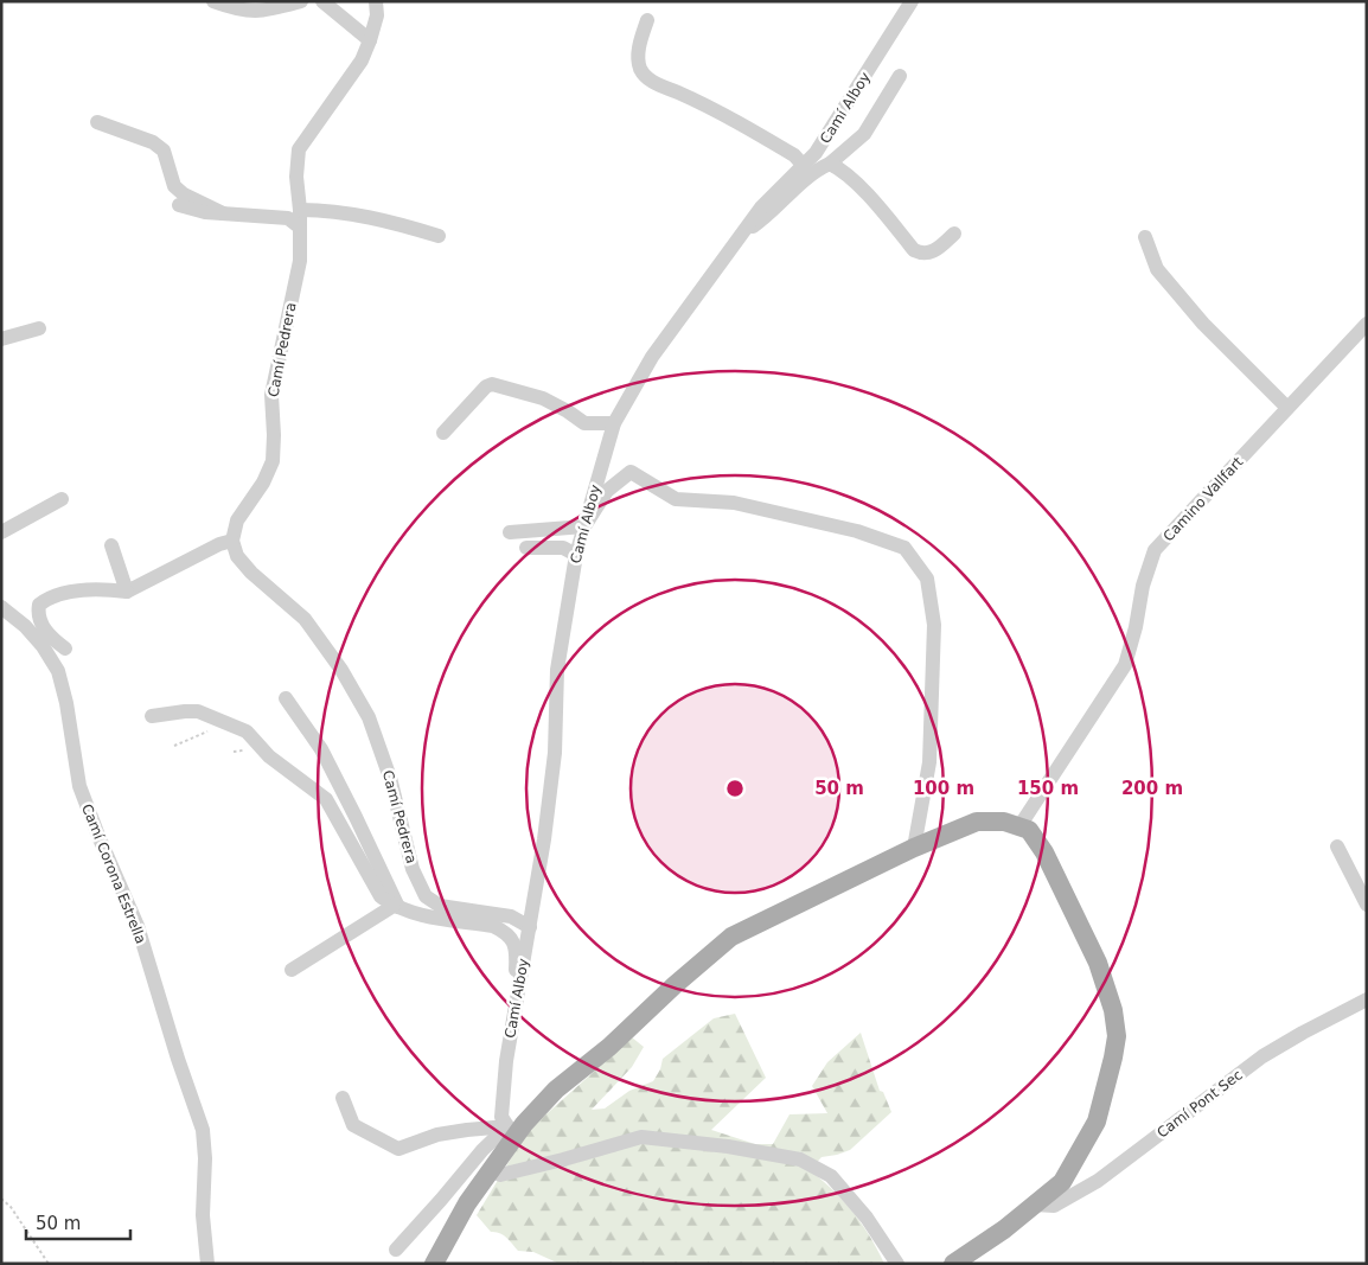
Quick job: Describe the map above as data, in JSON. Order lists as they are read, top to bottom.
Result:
{
  "streets": {
    "street": [
      "Camí Alboy",
      "Camí Pedrera",
      "Camino Vallfart",
      "Camí Corona Estrella",
      "Camí Pont Sec"
    ]
  },
  "crossings": [
    ["Camí Alboy", "Camí Pedrera"]
  ],
  "scale_bar": "50 m",
  "rings": [
    "50 m",
    "100 m",
    "150 m",
    "200 m"
  ]
}
